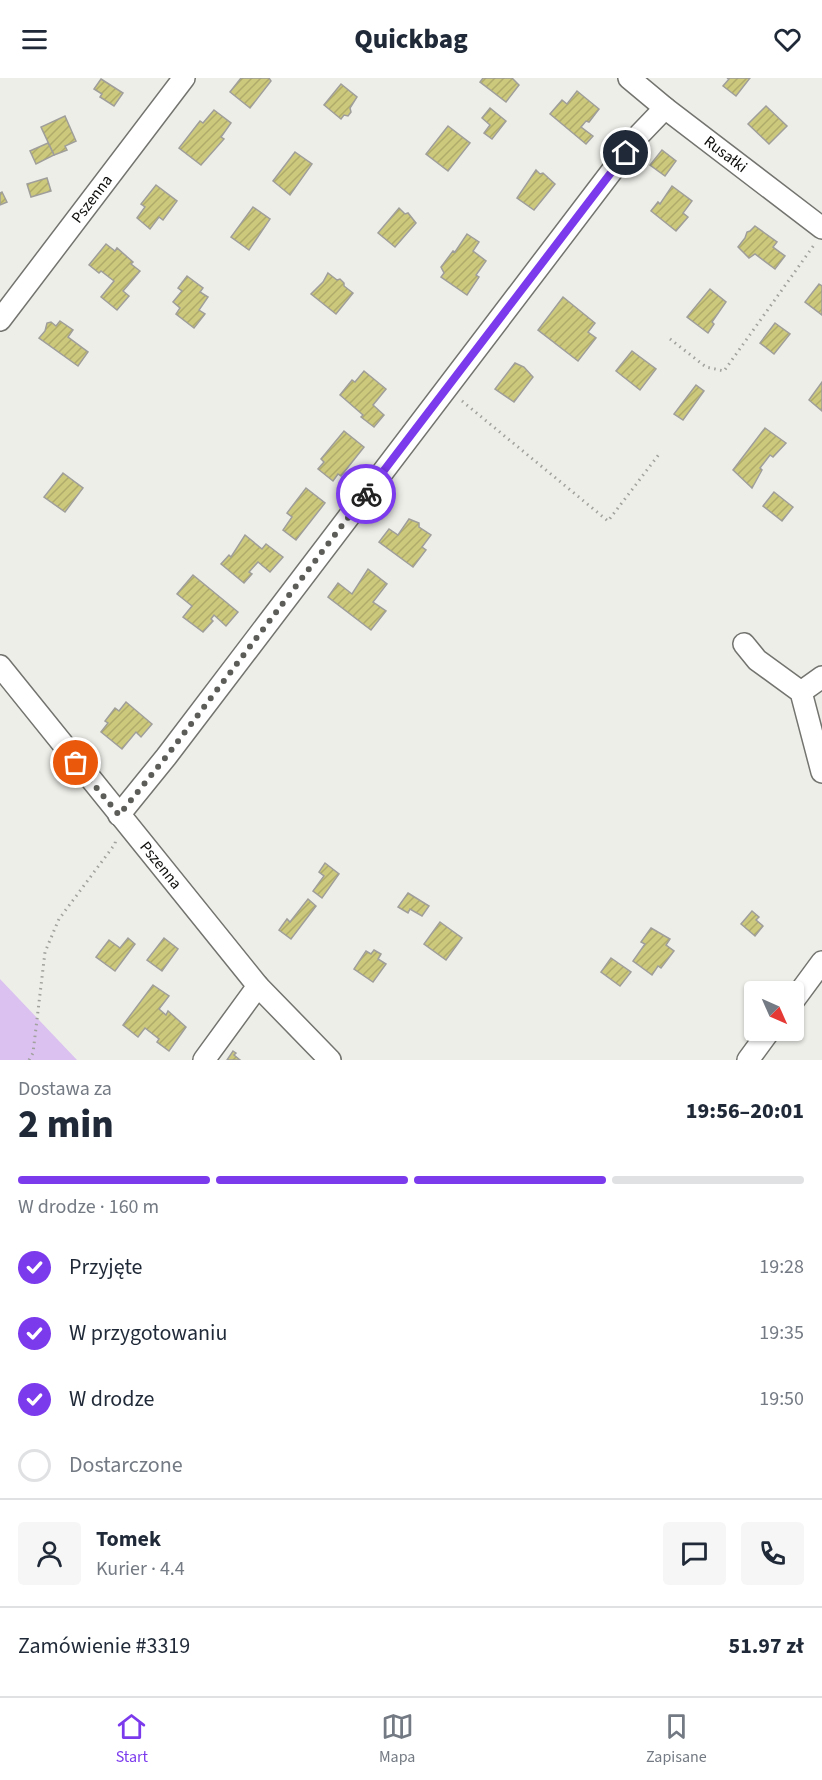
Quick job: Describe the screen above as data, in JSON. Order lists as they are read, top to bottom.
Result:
{
  "streets": {
    "street": ["Rusałki", "Pszenna"]
  },
  "north": "bottom right",
  "page": {
    "header": "Quickbag",
    "heading": ["2 min", "Dostawa za", "19:56–20:01"],
    "panel": [
      "Tomek",
      "Kurier · 4.4",
      "Zamówienie #3319",
      "51.97 zł"
    ],
    "bar": "W drodze · 160 m",
    "list": [
      ["Przyjęte", "19:28"],
      ["W przygotowaniu", "19:35"],
      ["W drodze", "19:50"],
      "Dostarczone"
    ],
    "tabs": ["Start", "Mapa", "Zapisane"]
  }
}
